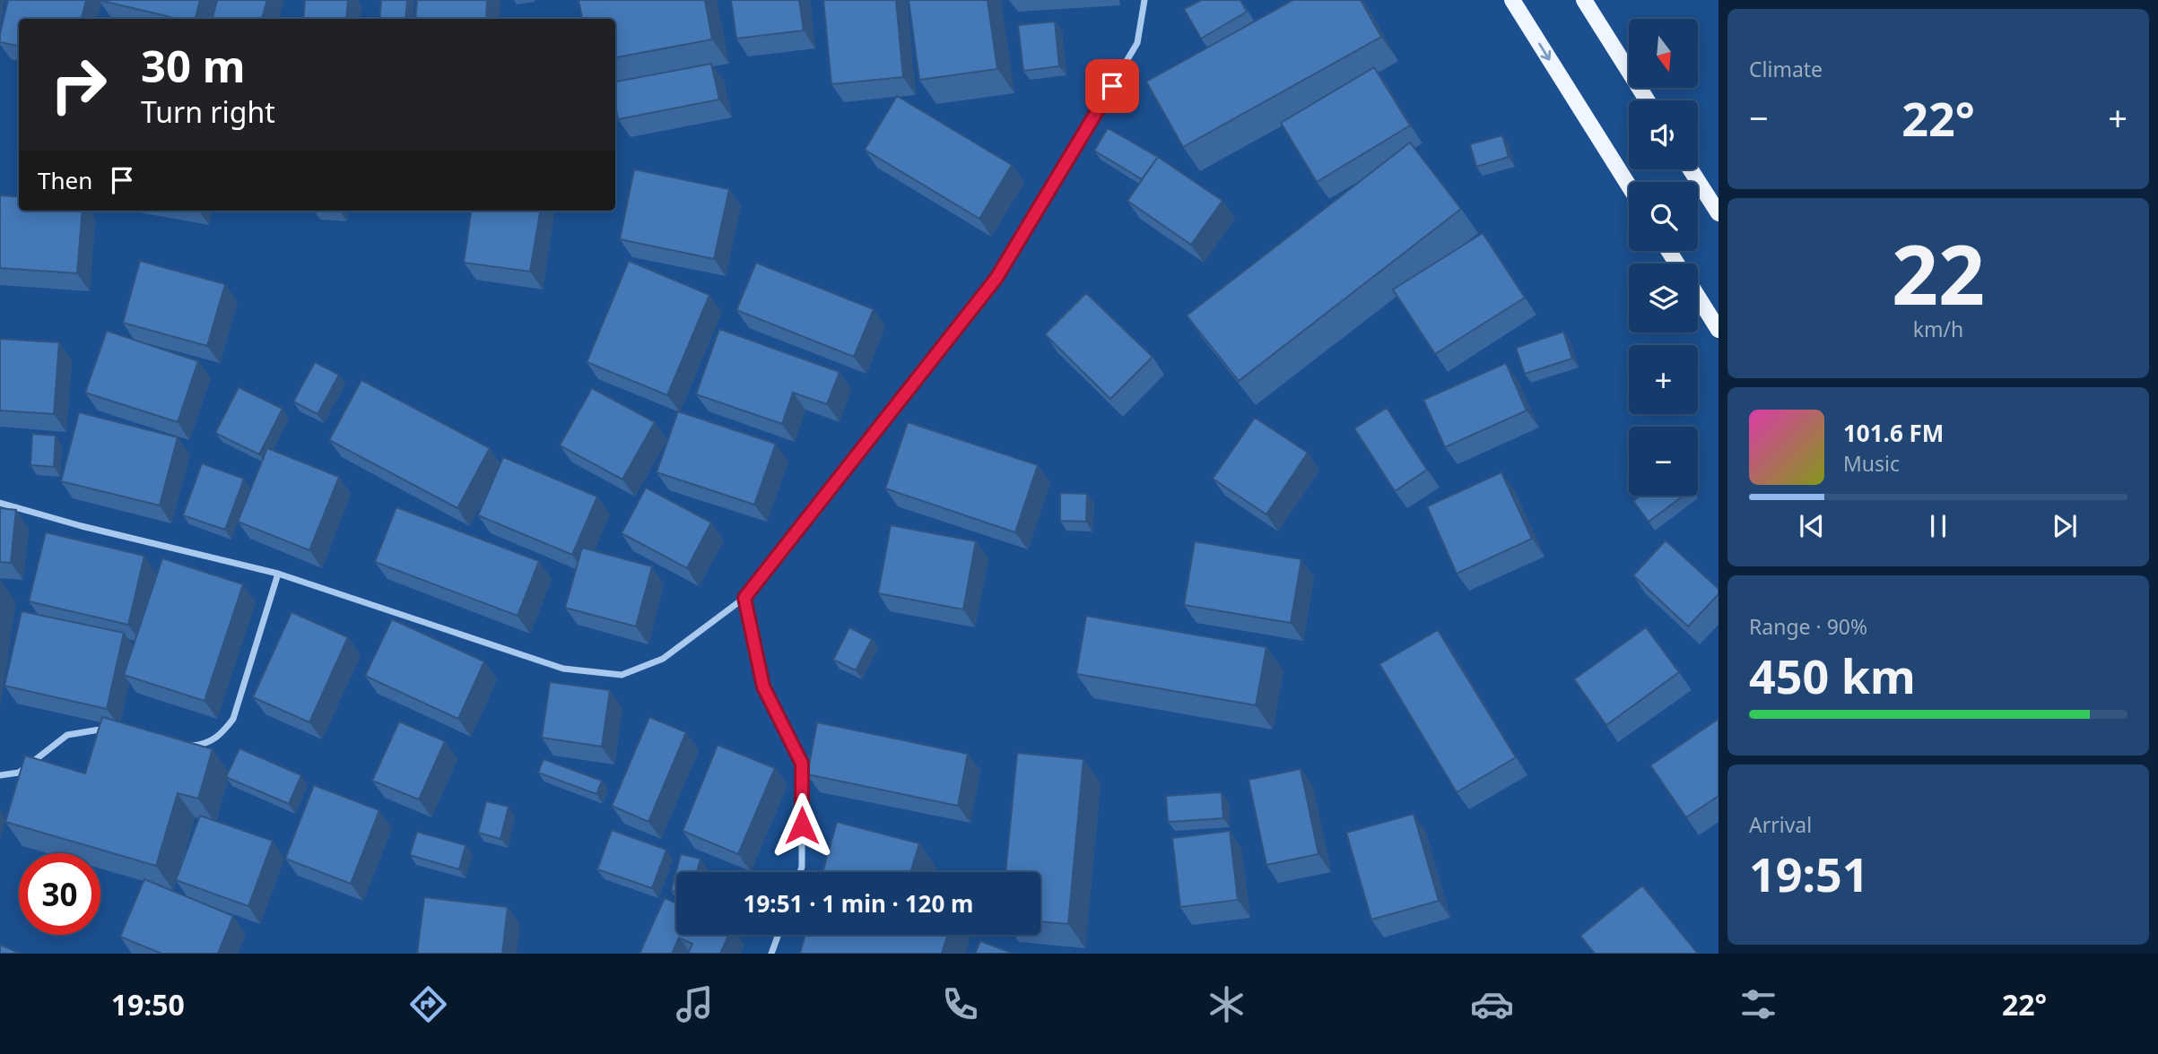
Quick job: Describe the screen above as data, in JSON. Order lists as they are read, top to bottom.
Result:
{
  "north": "bottom",
  "page": {
    "tile": [
      "Climate",
      ["22", "km/h"],
      ["Range · 90%", "450 km"],
      ["Arrival", "19:51"]
    ],
    "map_buttons": ["+", "−"],
    "turn": ["30 m", "Turn right"],
    "heat": ["−", "22°", "+"],
    "then": "Then",
    "song": ["101.6 FM", "Music"],
    "limit": "30",
    "trip": "19:51 · 1 min · 120 m",
    "tabs": ["19:50", "22°"]
  }
}
